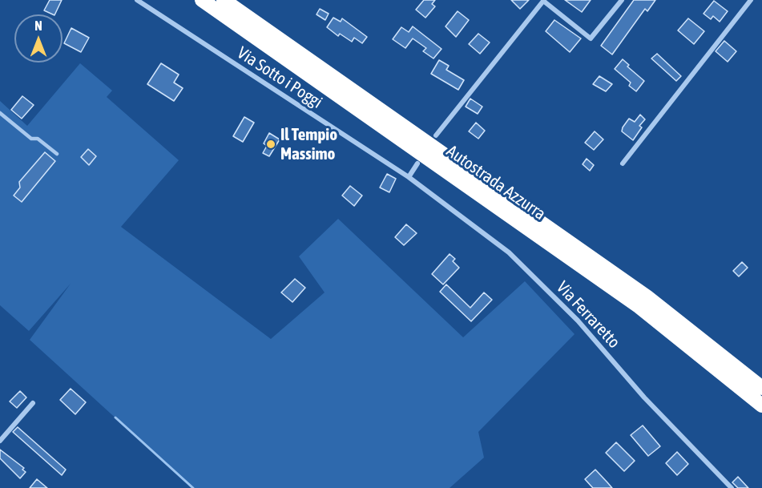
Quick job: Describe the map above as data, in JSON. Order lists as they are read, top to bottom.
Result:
{
  "streets": {
    "highway": ["Autostrada Azzurra"],
    "street": ["Via Sotto i Poggi", "Via Ferraretto"]
  },
  "crossings": [
    ["Via Sotto i Poggi", "Via Ferraretto"]
  ],
  "places": ["Il Tempio Massimo"],
  "north": "top"
}
